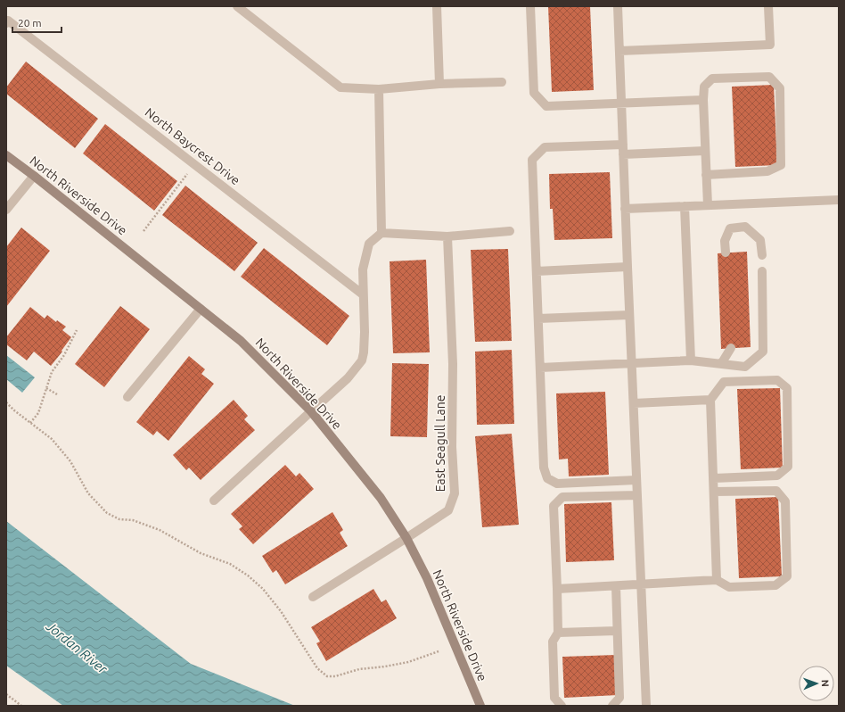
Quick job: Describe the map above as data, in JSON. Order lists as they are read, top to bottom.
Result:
{
  "streets": {
    "street": ["North Baycrest Drive", "North Riverside Drive", "East Seagull Lane"]
  },
  "crossings": [
    ["North Riverside Drive", "East Seagull Lane"]
  ],
  "water": ["Jordan River"],
  "scale_bar": "20 m",
  "north": "right"
}
